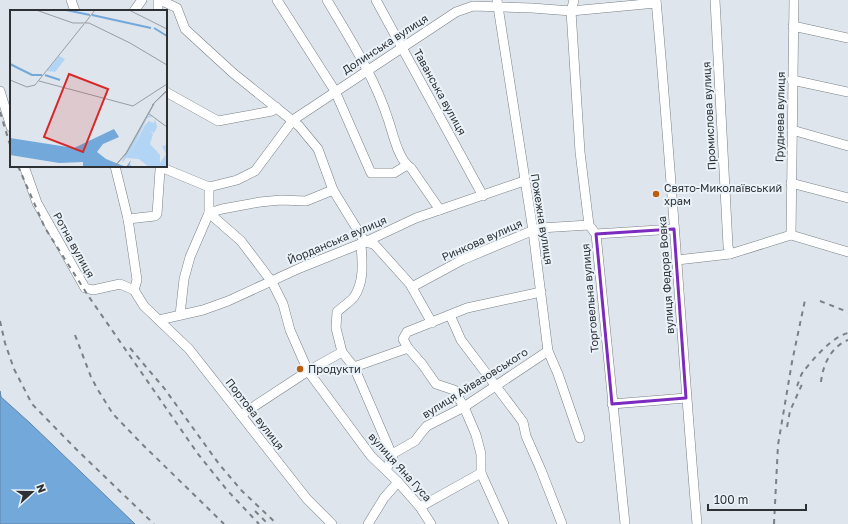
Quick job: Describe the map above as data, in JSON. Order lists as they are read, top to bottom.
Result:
{
  "streets": {
    "street": [
      "Долинська вулиця",
      "Таванська вулиця",
      "Промислова вулиця",
      "Груднева вулиця",
      "Пожежна вулиця",
      "Йорданська вулиця",
      "Ринкова вулиця",
      "Ротна вулиця",
      "вулиця Федора Вовка",
      "Торговельна вулиця",
      "вулиця Айвазовського",
      "Портова вулиця",
      "вулиця Яна Гуса"
    ]
  },
  "crossings": [
    ["Долинська вулиця", "Таванська вулиця"],
    ["Долинська вулиця", "Пожежна вулиця"],
    ["Долинська вулиця", "вулиця Федора Вовка"],
    ["Таванська вулиця", "Йорданська вулиця"],
    ["Пожежна вулиця", "Йорданська вулиця"],
    ["Пожежна вулиця", "Ринкова вулиця"],
    ["Пожежна вулиця", "вулиця Айвазовського"],
    ["Йорданська вулиця", "Портова вулиця"],
    ["Йорданська вулиця", "вулиця Яна Гуса"],
    ["Ринкова вулиця", "Торговельна вулиця"],
    ["Ротна вулиця", "Портова вулиця"]
  ],
  "places": ["Свято-Миколаївський храм", "Продукти"],
  "scale_bar": "100 m",
  "north": "right"
}
